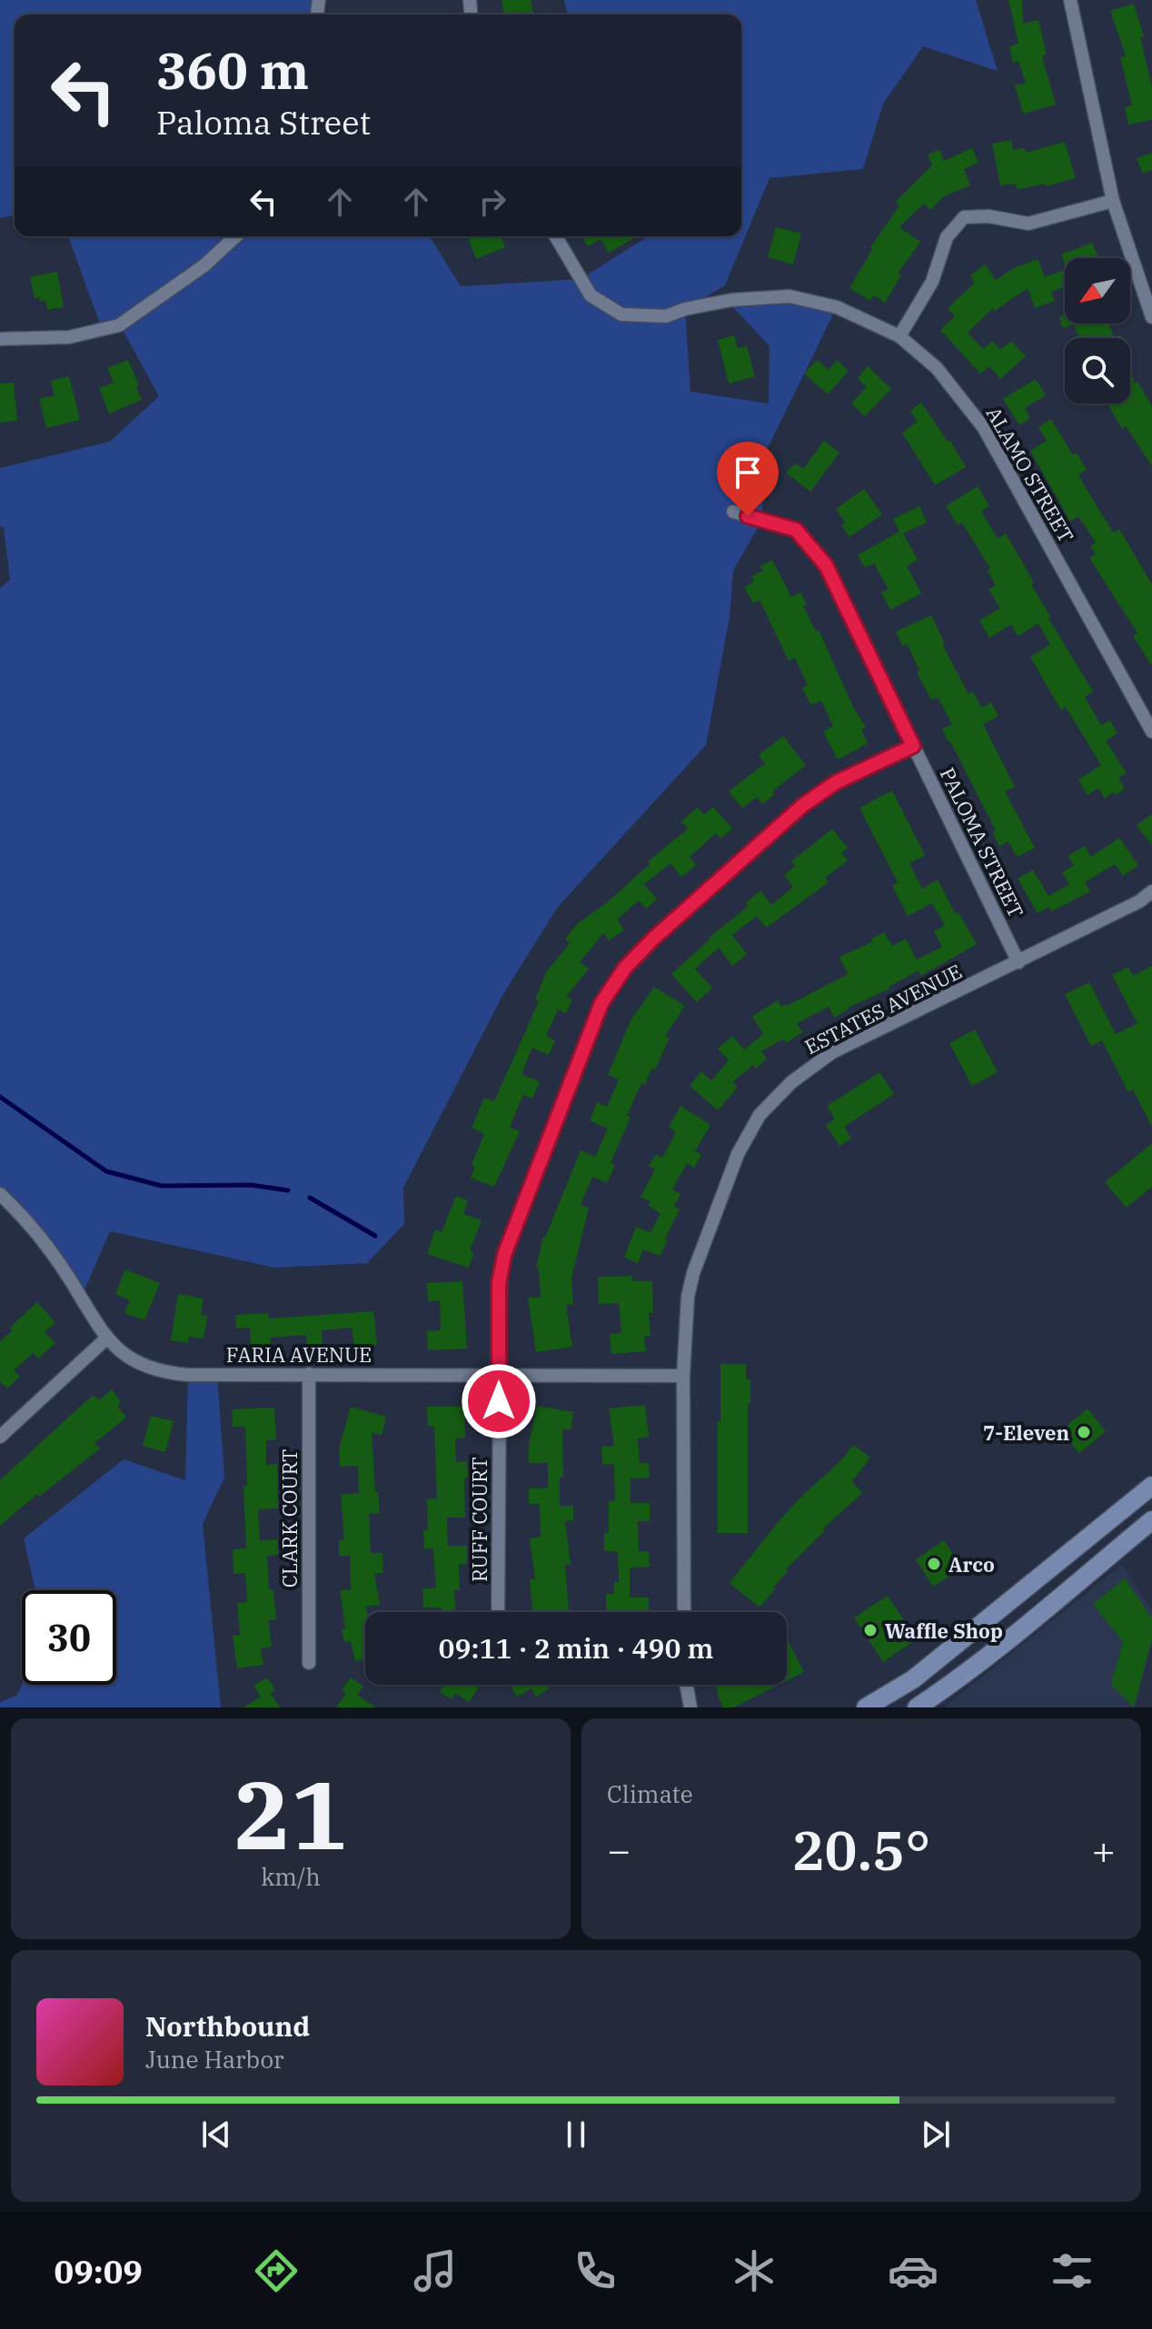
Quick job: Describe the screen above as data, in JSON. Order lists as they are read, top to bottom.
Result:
{
  "streets": {
    "street": [
      "ALAMO STREET",
      "PALOMA STREET",
      "ESTATES AVENUE",
      "FARIA AVENUE",
      "CLARK COURT",
      "RUFF COURT"
    ]
  },
  "crossings": [
    ["PALOMA STREET", "ESTATES AVENUE"],
    ["PALOMA STREET", "RUFF COURT"],
    ["ESTATES AVENUE", "FARIA AVENUE"],
    ["FARIA AVENUE", "CLARK COURT"],
    ["FARIA AVENUE", "RUFF COURT"]
  ],
  "places": ["7-Eleven", "Arco", "Waffle Shop"],
  "north": "bottom left",
  "page": {
    "turn": ["360 m", "Paloma Street"],
    "limit": "30",
    "trip": "09:11 · 2 min · 490 m",
    "tile": [
      ["21", "km/h"],
      "Climate"
    ],
    "heat": ["−", "20.5°", "+"],
    "song": ["Northbound", "June Harbor"],
    "tabs": "09:09"
  }
}
